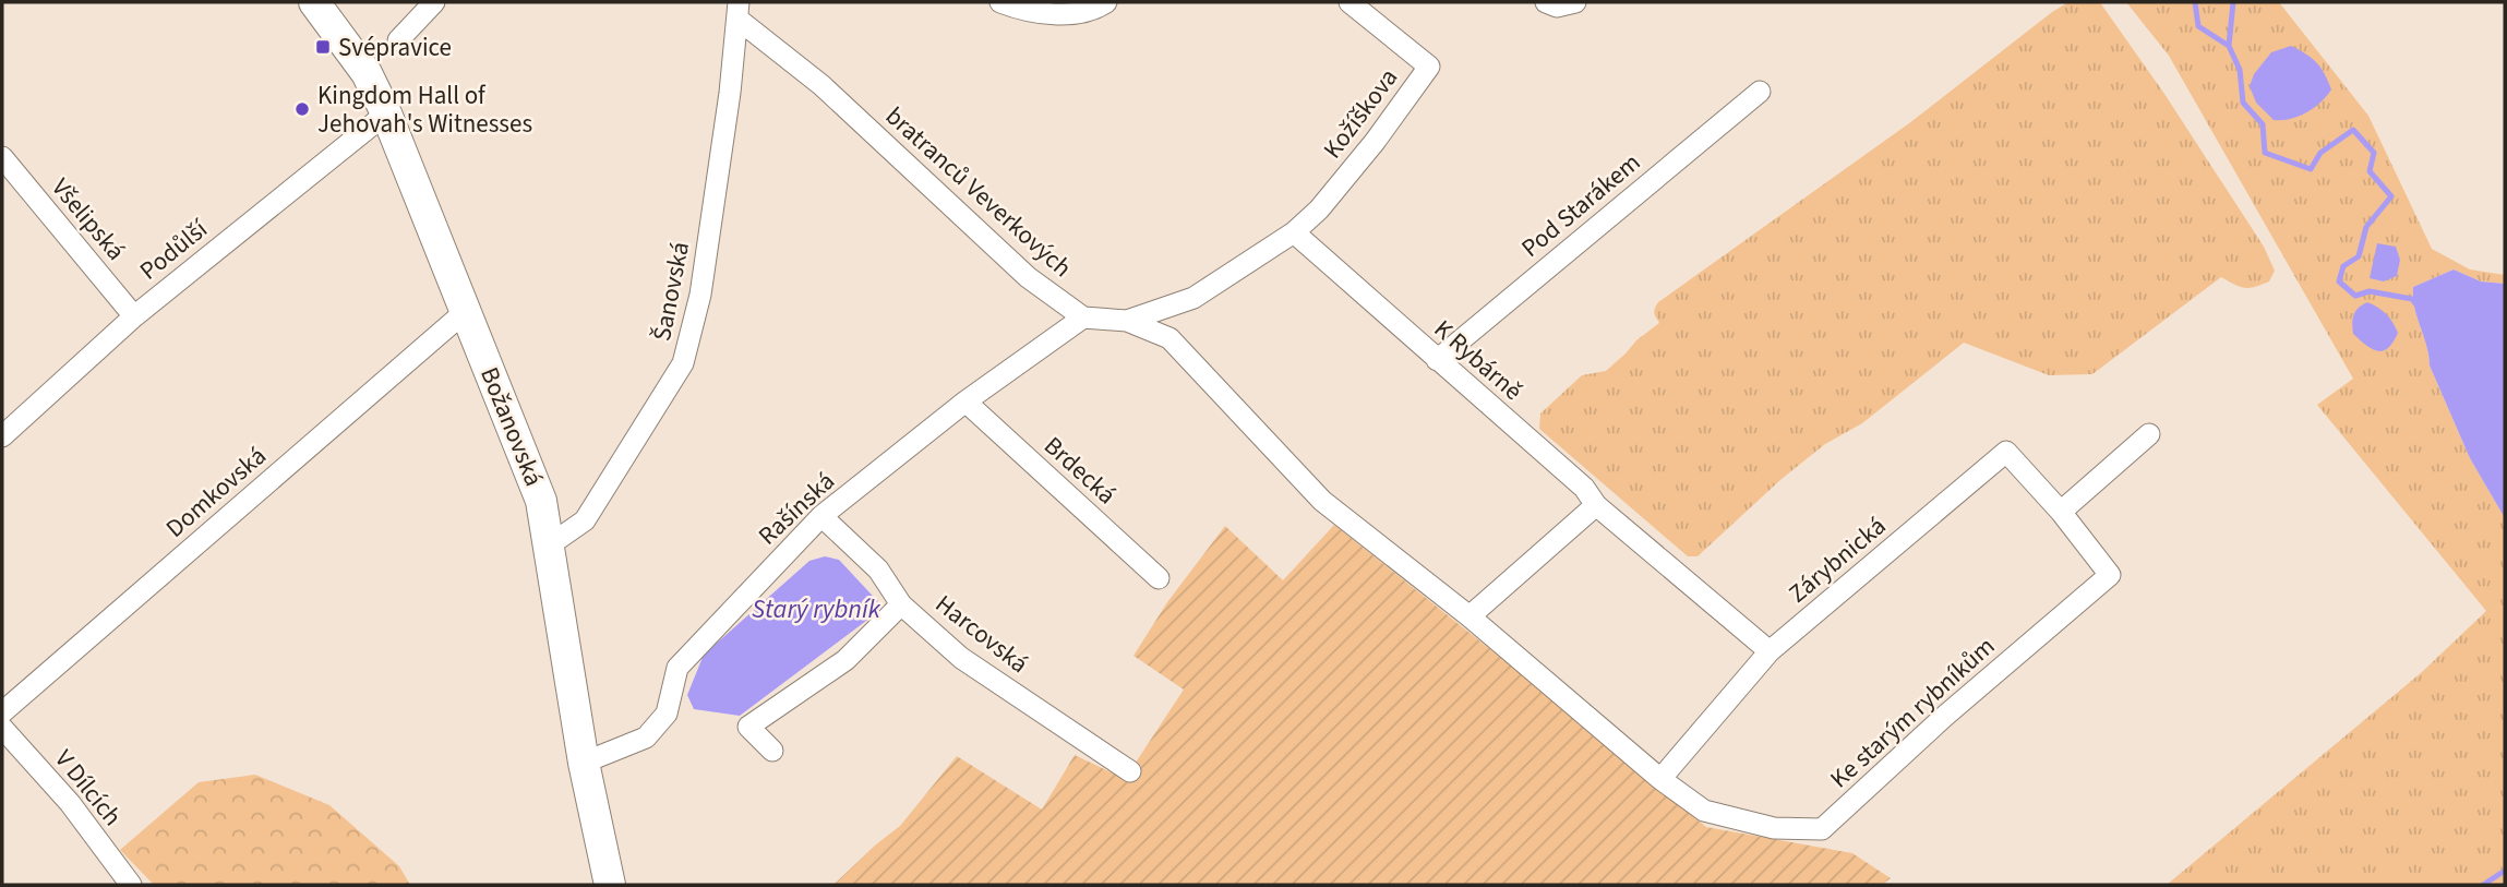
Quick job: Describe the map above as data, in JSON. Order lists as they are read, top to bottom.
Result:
{
  "streets": {
    "street": [
      "Kožíškova",
      "bratranců Veverkových",
      "Pod Starákem",
      "Všelipská",
      "Podůlší",
      "Šanovská",
      "K Rybárně",
      "Božanovská",
      "Brdecká",
      "Domkovská",
      "Rašínská",
      "Zárybnická",
      "Harcovská",
      "Ke starým rybníkům",
      "V Dílcích"
    ]
  },
  "crossings": [
    ["Kožíškova", "K Rybárně"],
    ["bratranců Veverkových", "Šanovská"],
    ["bratranců Veverkových", "Rašínská"],
    ["Pod Starákem", "K Rybárně"],
    ["Všelipská", "Podůlší"],
    ["Podůlší", "Božanovská"],
    ["Šanovská", "Božanovská"],
    ["K Rybárně", "Zárybnická"],
    ["Božanovská", "Domkovská"],
    ["Božanovská", "Rašínská"],
    ["Brdecká", "Rašínská"],
    ["Rašínská", "Harcovská"],
    ["Zárybnická", "Ke starým rybníkům"]
  ],
  "water": ["Starý rybník"],
  "places": {
    "transit": ["Svépravice"],
    "other": ["Kingdom Hall of Jehovah's Witnesses"]
  }
}
